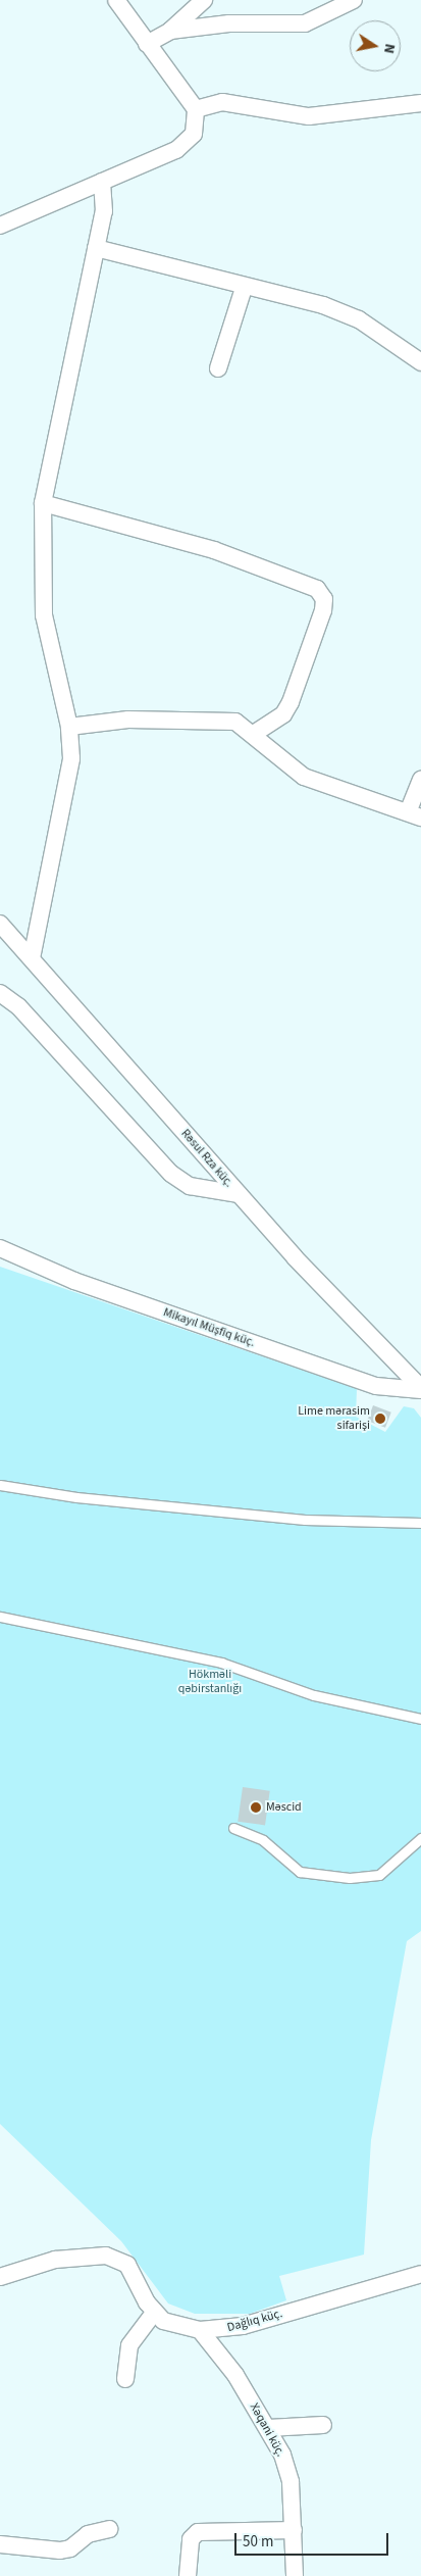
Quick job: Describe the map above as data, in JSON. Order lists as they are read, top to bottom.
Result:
{
  "streets": {
    "street": [
      "Rəsul Rza küç.",
      "Mikayıl Müşfiq küç.",
      "Dağlıq küç.",
      "Xəqani küç."
    ]
  },
  "crossings": [
    ["Rəsul Rza küç.", "Mikayıl Müşfiq küç."],
    ["Dağlıq küç.", "Xəqani küç."]
  ],
  "parks": ["Hökməli qəbirstanlığı"],
  "places": ["Lime mərasim sifarişi", "Məscid"],
  "scale_bar": "50 m",
  "north": "right"
}
